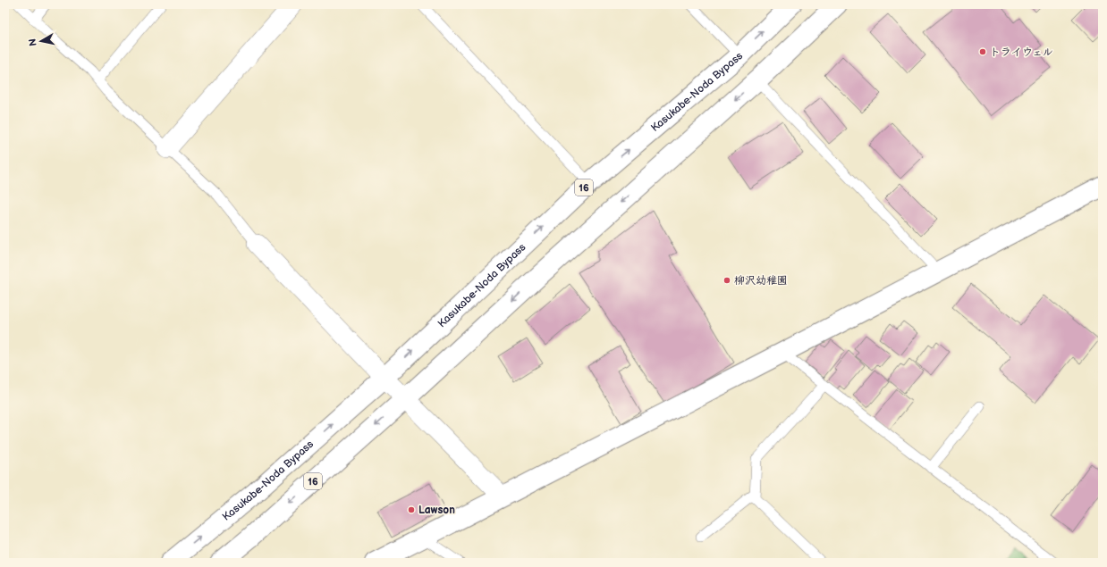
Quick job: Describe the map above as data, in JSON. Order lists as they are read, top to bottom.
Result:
{
  "streets": {
    "main road": ["Kasukabe-Noda Bypass", "16"]
  },
  "places": ["トライウェル", "柳沢幼稚園", "Lawson"],
  "north": "left"
}
